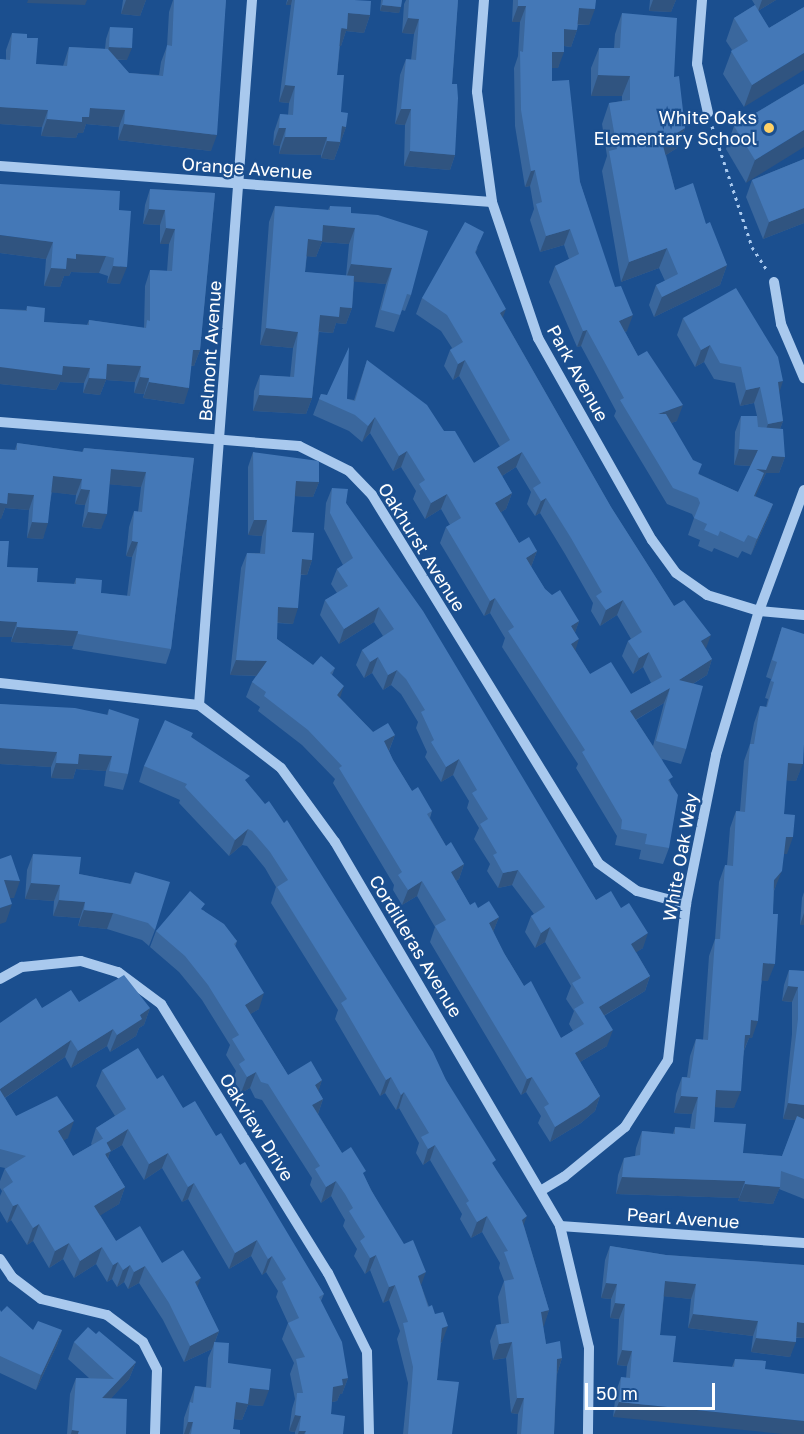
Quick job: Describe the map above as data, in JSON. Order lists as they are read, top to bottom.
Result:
{
  "streets": {
    "street": [
      "Orange Avenue",
      "Belmont Avenue",
      "Park Avenue",
      "Oakhurst Avenue",
      "White Oak Way",
      "Cordilleras Avenue",
      "Oakview Drive",
      "Pearl Avenue"
    ]
  },
  "crossings": [
    ["Orange Avenue", "Belmont Avenue"],
    ["Orange Avenue", "Park Avenue"],
    ["Belmont Avenue", "Oakhurst Avenue"],
    ["Belmont Avenue", "Cordilleras Avenue"],
    ["Park Avenue", "White Oak Way"],
    ["Oakhurst Avenue", "White Oak Way"],
    ["White Oak Way", "Cordilleras Avenue"],
    ["Cordilleras Avenue", "Pearl Avenue"]
  ],
  "places": ["White Oaks Elementary School"],
  "scale_bar": "50 m"
}
